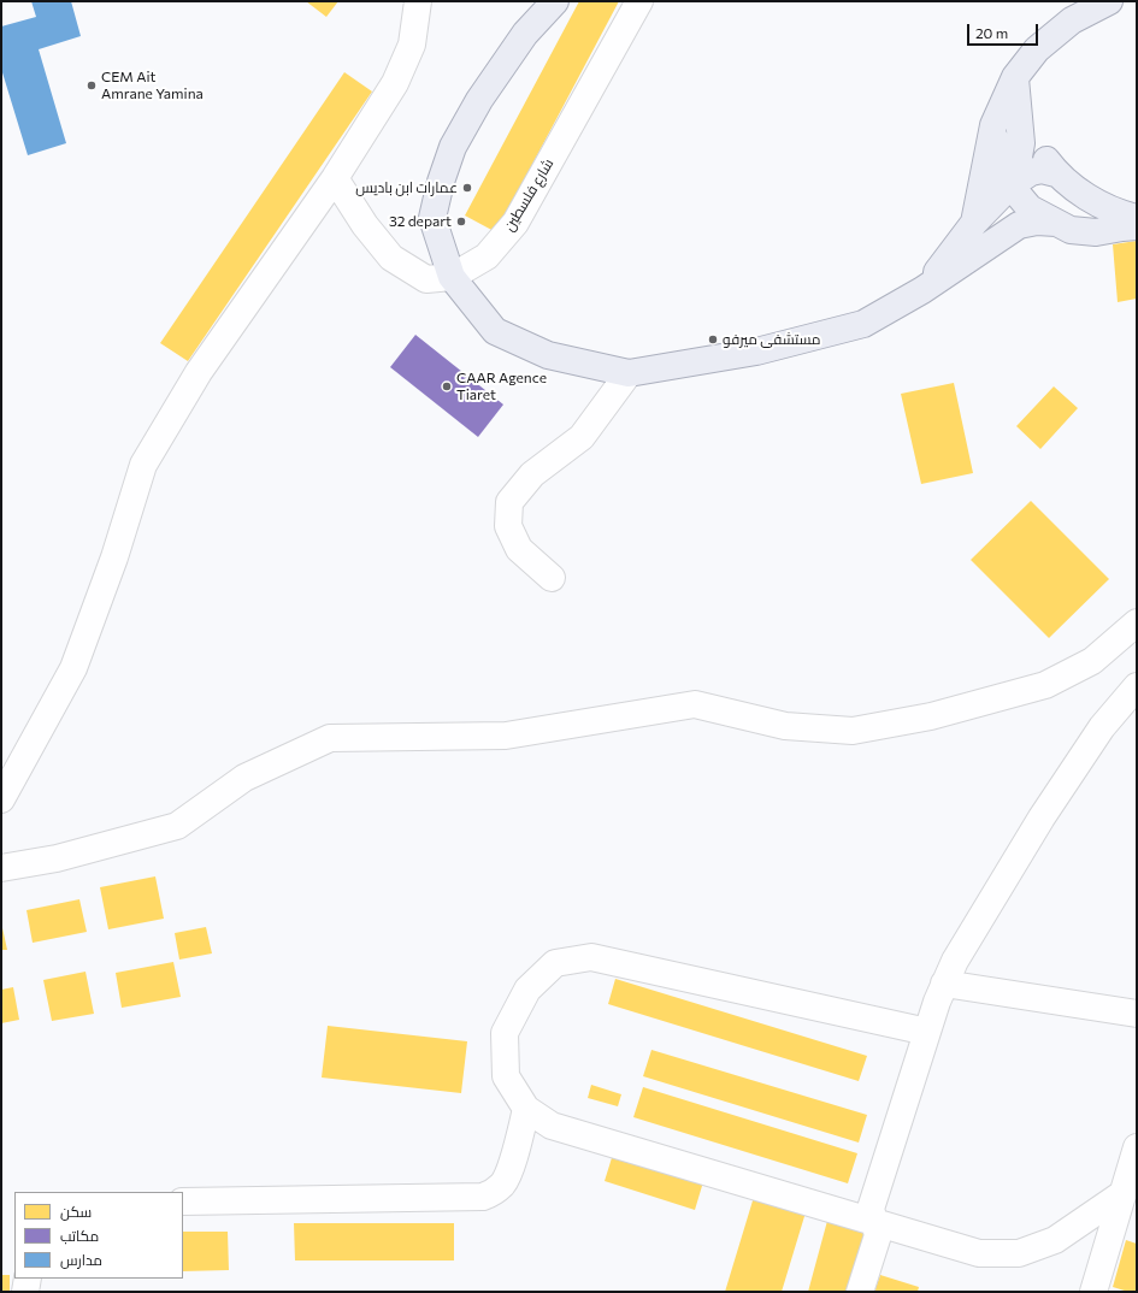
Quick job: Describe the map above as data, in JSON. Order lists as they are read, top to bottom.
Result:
{
  "streets": {
    "street": ["شارع فلسطين"]
  },
  "places": [
    "CEM Ait Amrane Yamina",
    "عمارات ابن باديس",
    "32 depart",
    "مستشفى ميرفو",
    "CAAR Agence Tiaret"
  ],
  "legend": ["سكن", "مكاتب", "مدارس"],
  "scale_bar": "20 m"
}
